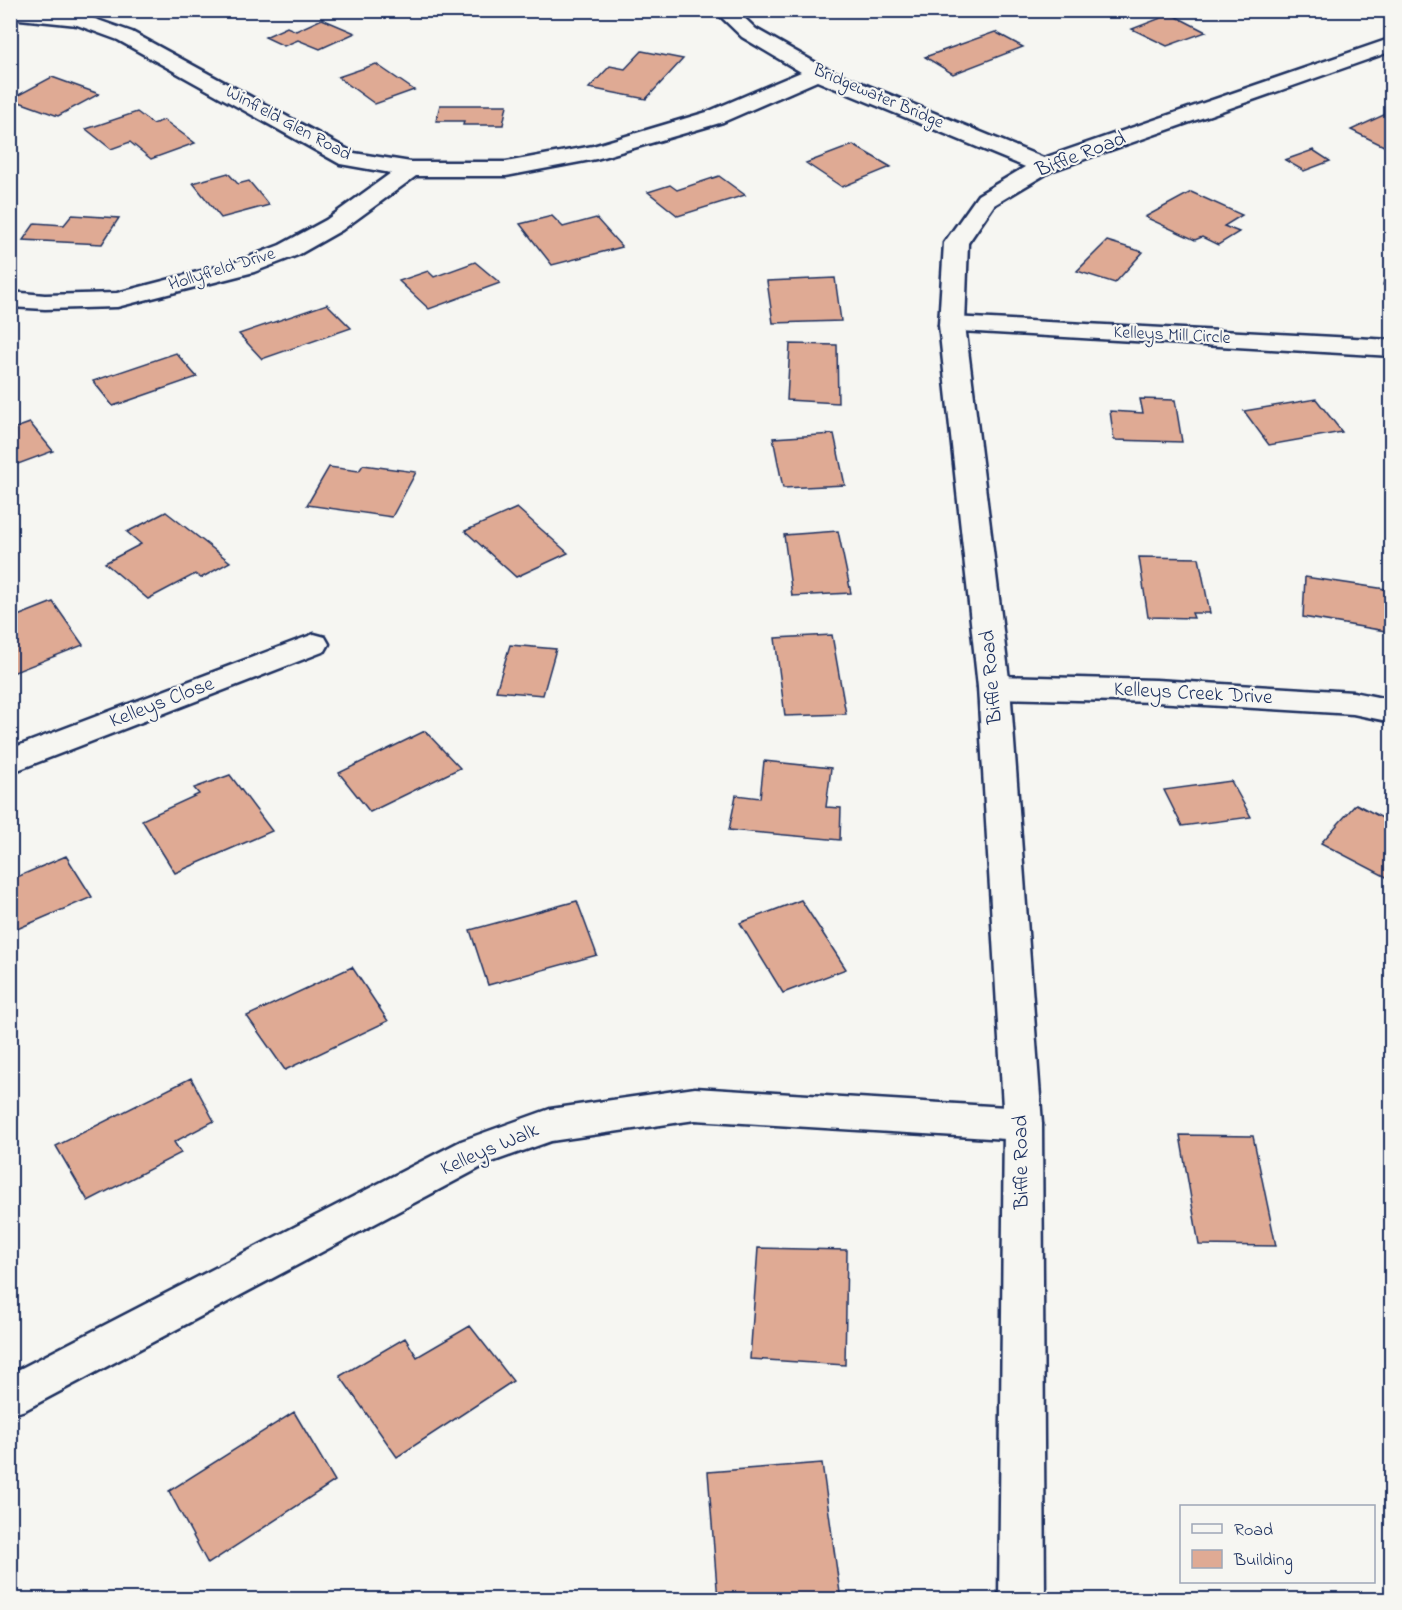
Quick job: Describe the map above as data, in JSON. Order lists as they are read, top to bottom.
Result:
{
  "streets": {
    "street": [
      "Bridgewater Bridge",
      "Winfield Glen Road",
      "Biffle Road",
      "Hollyfield Drive",
      "Kelleys Mill Circle",
      "Kelleys Creek Drive",
      "Kelleys Close",
      "Kelleys Walk"
    ]
  },
  "crossings": [
    ["Bridgewater Bridge", "Winfield Glen Road"],
    ["Bridgewater Bridge", "Biffle Road"],
    ["Winfield Glen Road", "Hollyfield Drive"],
    ["Biffle Road", "Kelleys Mill Circle"],
    ["Biffle Road", "Kelleys Creek Drive"],
    ["Biffle Road", "Kelleys Walk"]
  ],
  "legend": ["Road", "Building"]
}
